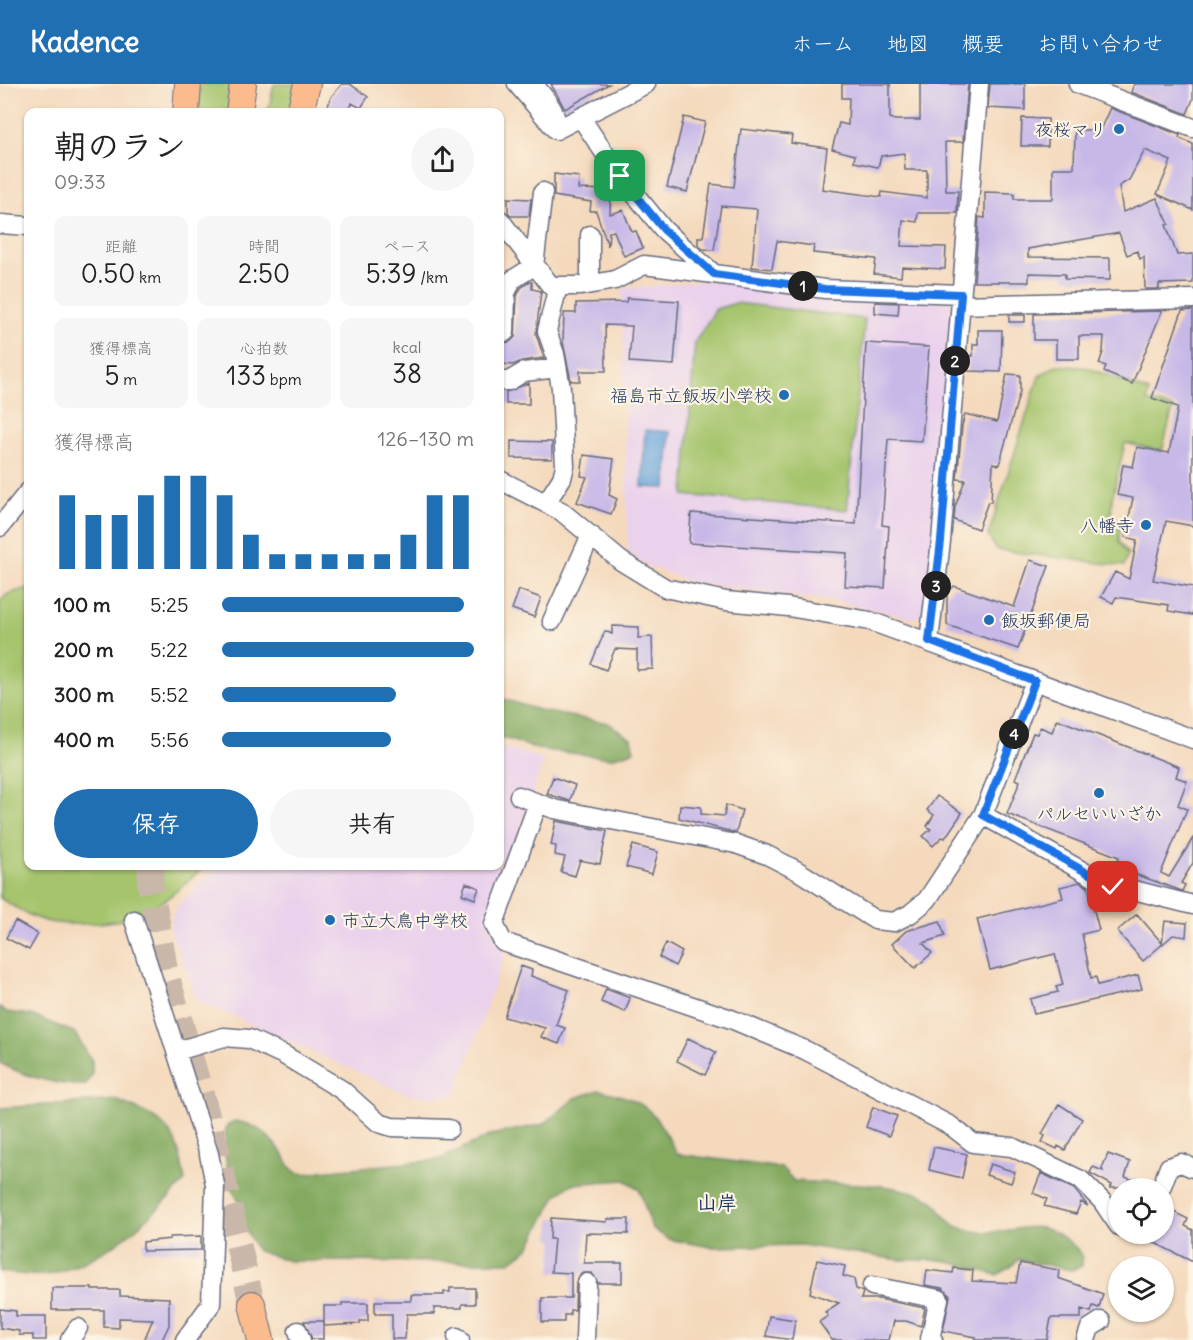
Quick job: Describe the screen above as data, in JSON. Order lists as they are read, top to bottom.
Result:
{
  "districts": ["山岸"],
  "places": [
    "夜桜マリ",
    "福島市立飯坂小学校",
    "八幡寺",
    "飯坂郵便局",
    "パルセいいざか",
    "市立大鳥中学校"
  ],
  "page": {
    "header": "Kadence",
    "nav": [
      "ホーム",
      "地図",
      "概要",
      "お問い合わせ"
    ],
    "heading": ["朝のラン", "09:33"],
    "stats": [
      ["距離", "0.50 km"],
      ["時間", "2:50"],
      ["ペース", "5:39 /km"],
      ["獲得標高", "5 m"],
      ["心拍数", "133 bpm"],
      ["kcal", "38"]
    ],
    "pins": [
      "1",
      "2",
      "3",
      "4"
    ],
    "chart": ["獲得標高", "126–130 m"],
    "list": [
      {
        "name": "100 m",
        "note": "5:25"
      },
      {
        "name": "200 m",
        "note": "5:22"
      },
      {
        "name": "300 m",
        "note": "5:52"
      },
      {
        "name": "400 m",
        "note": "5:56"
      }
    ],
    "buttons": ["保存", "共有"]
  }
}
